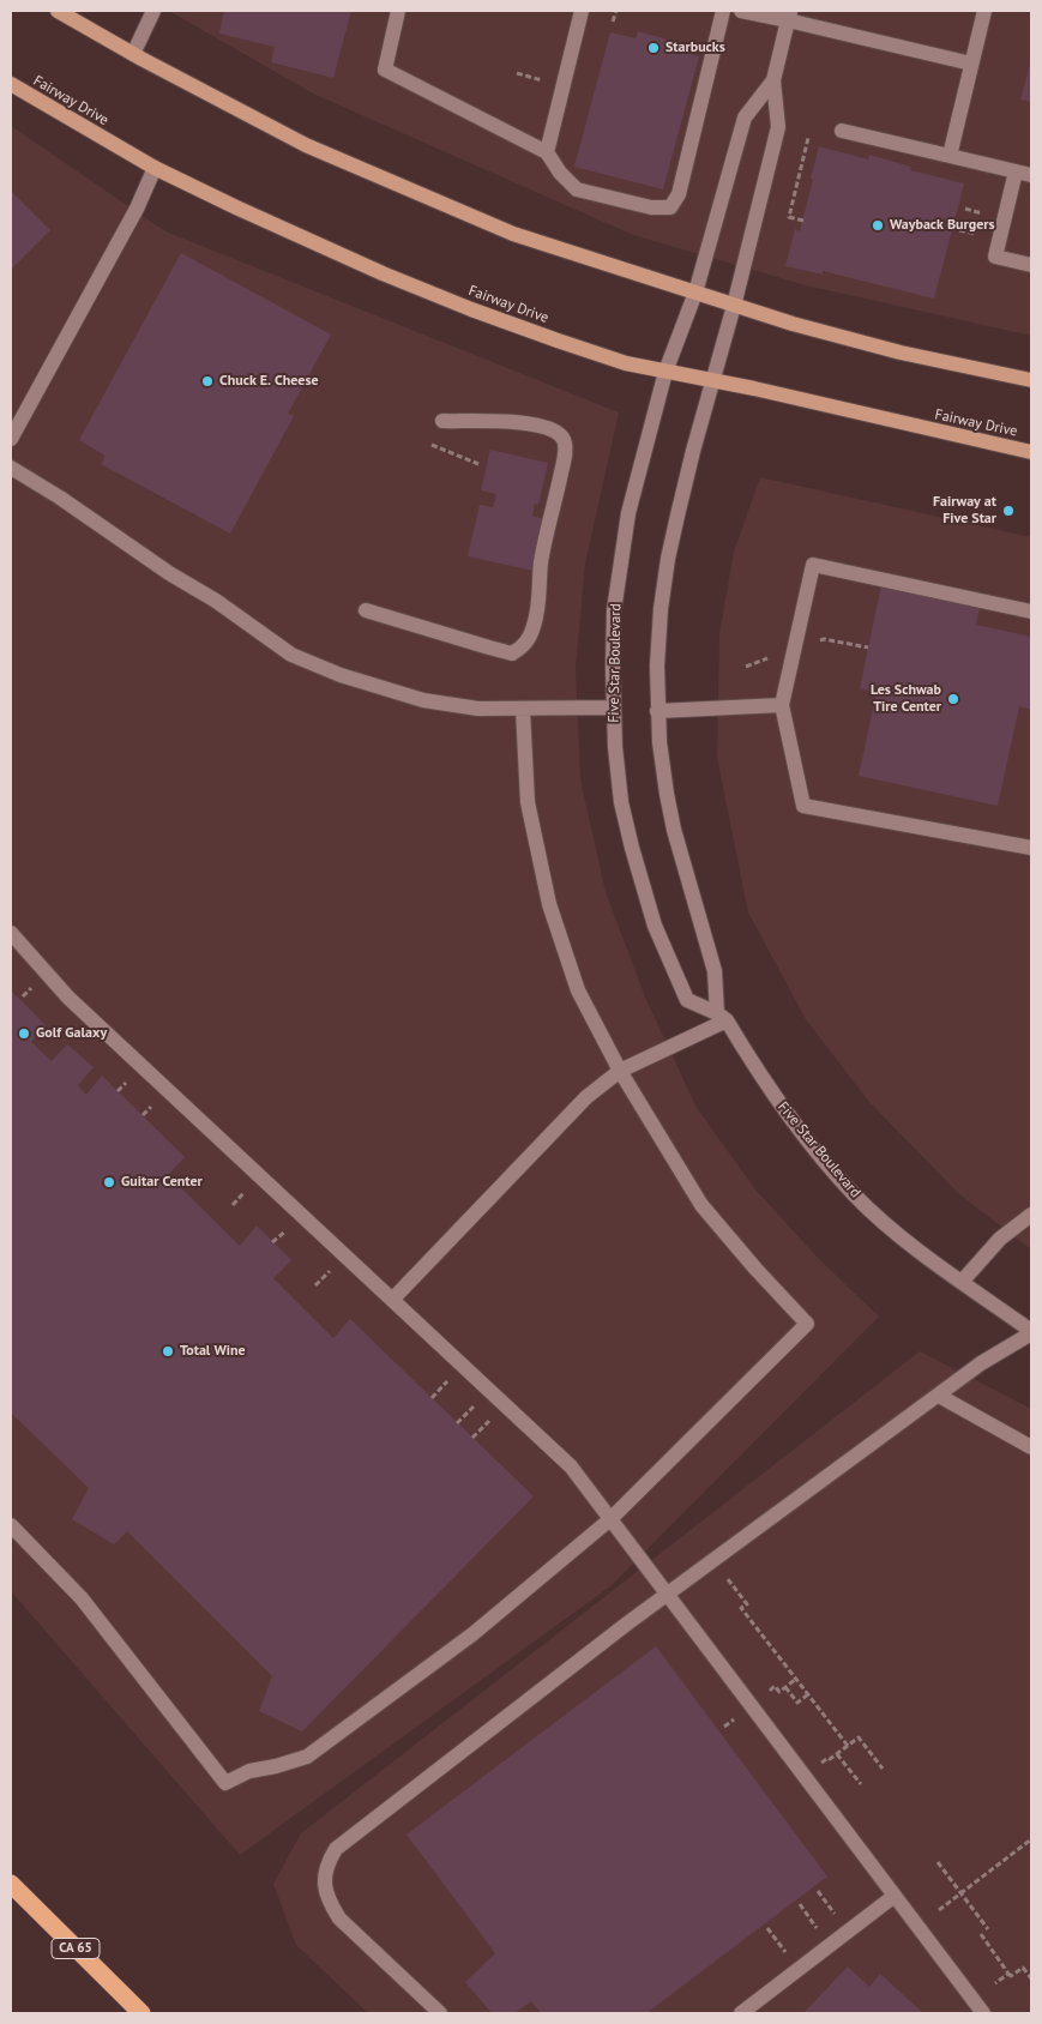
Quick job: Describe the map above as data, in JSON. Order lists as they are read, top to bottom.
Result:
{
  "streets": {
    "highway": ["CA 65"],
    "main road": ["Fairway Drive"],
    "street": ["Five Star Boulevard"]
  },
  "crossings": [
    ["Fairway Drive", "Five Star Boulevard"]
  ],
  "places": [
    "Starbucks",
    "Wayback Burgers",
    "Chuck E. Cheese",
    "Fairway at Five Star",
    "Les Schwab Tire Center",
    "Golf Galaxy",
    "Guitar Center",
    "Total Wine"
  ]
}
